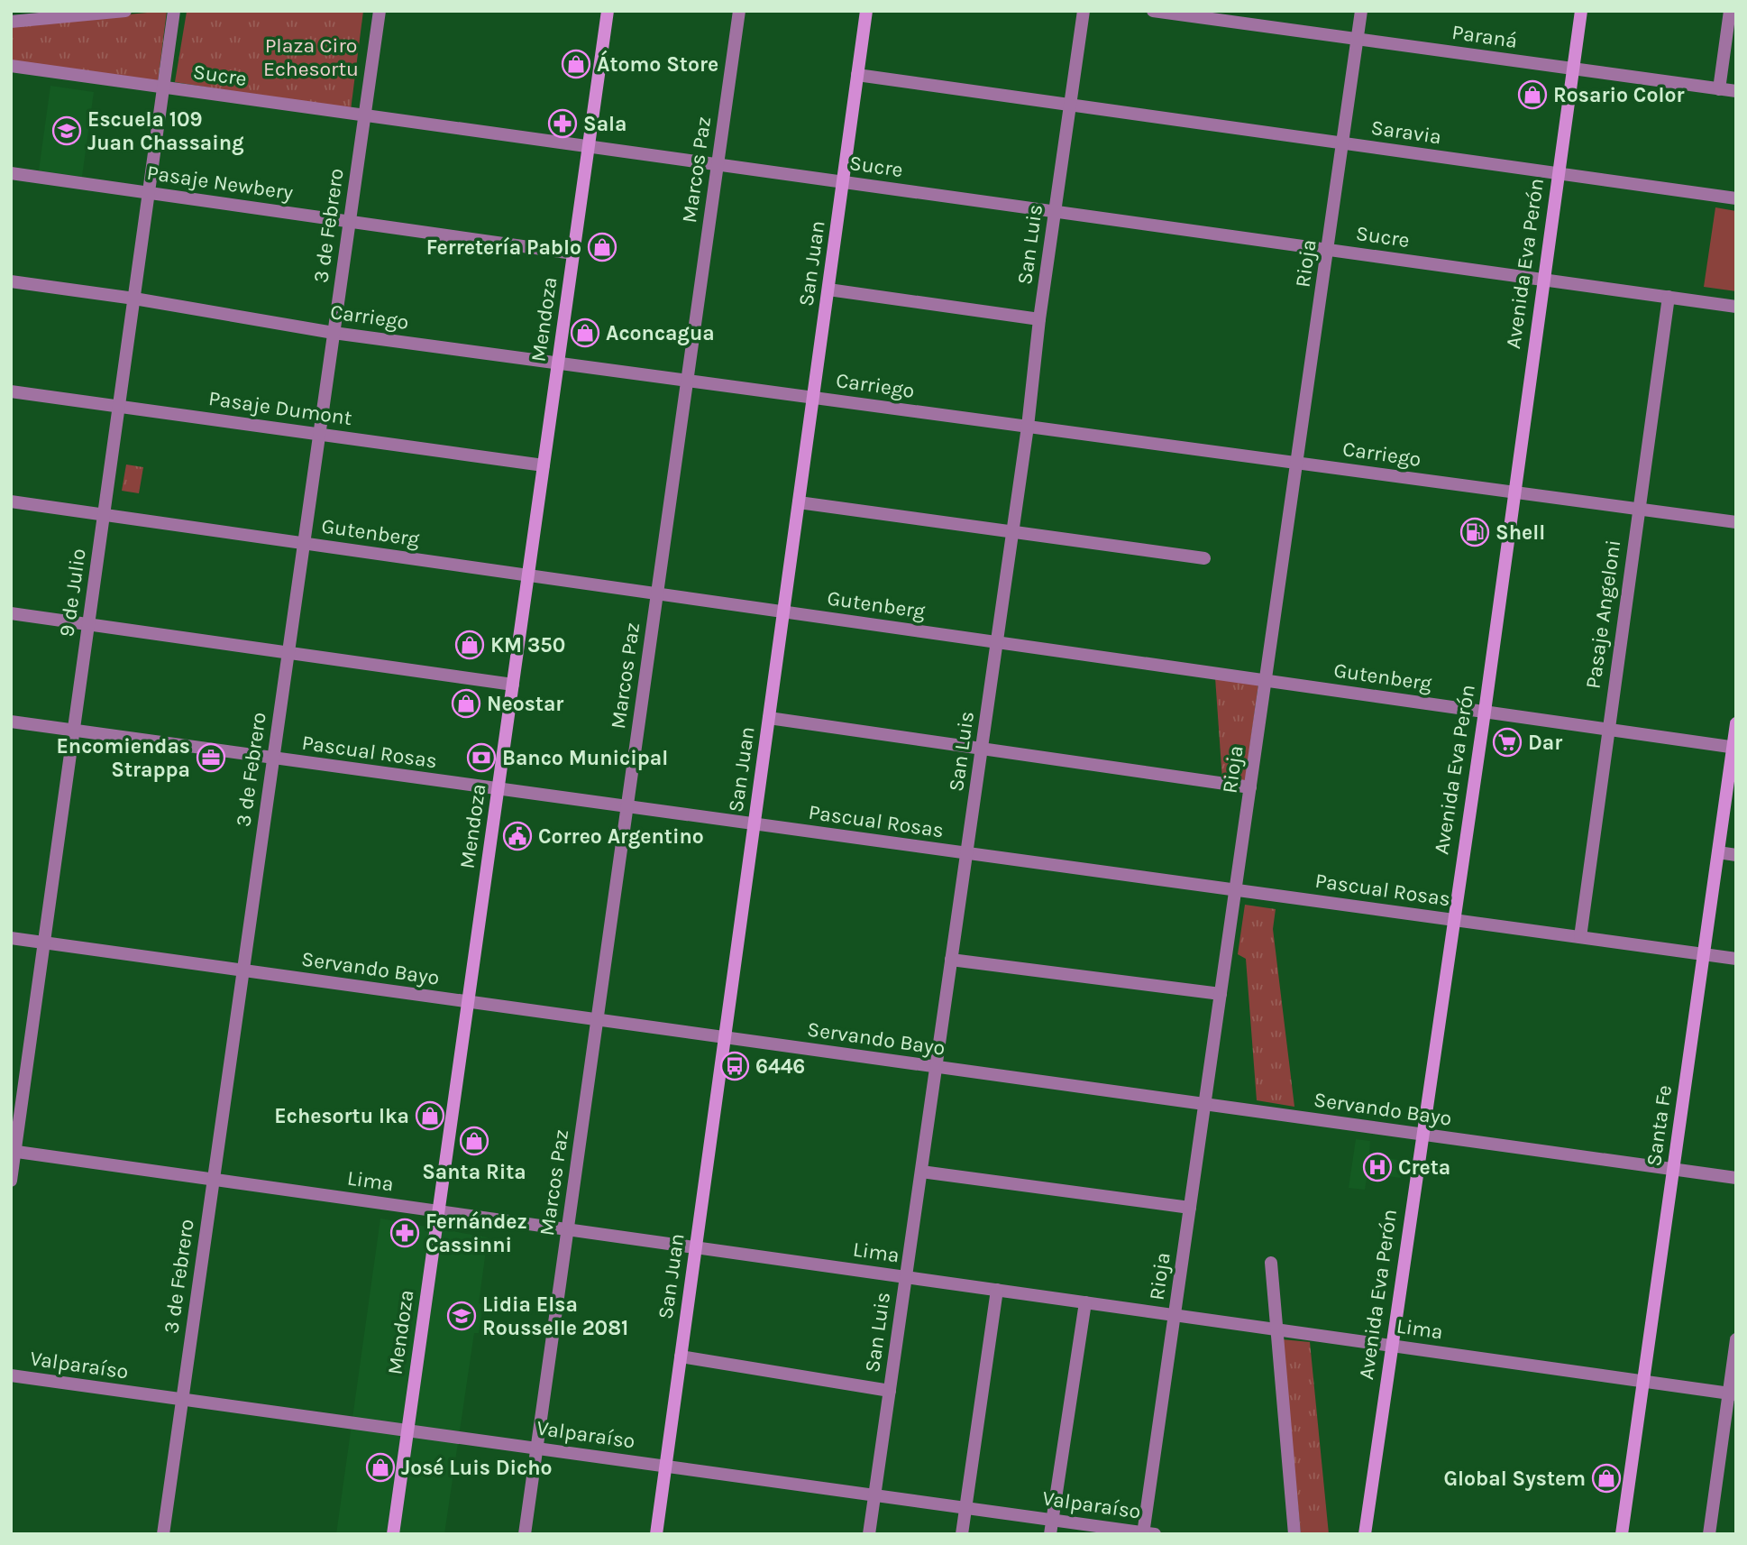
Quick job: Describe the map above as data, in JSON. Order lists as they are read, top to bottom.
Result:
{
  "streets": {
    "main road": [
      "San Juan",
      "Avenida Eva Perón",
      "Mendoza",
      "Santa Fe"
    ],
    "street": [
      "Paraná",
      "Sucre",
      "Saravia",
      "Marcos Paz",
      "Pasaje Newbery",
      "3 de Febrero",
      "San Luis",
      "Rioja",
      "Carriego",
      "Pasaje Dumont",
      "Gutenberg",
      "9 de Julio",
      "Pasaje Angeloni",
      "Pascual Rosas",
      "Servando Bayo",
      "Lima",
      "Valparaíso"
    ]
  },
  "crossings": [
    ["Paraná", "Rioja"],
    ["Paraná", "Avenida Eva Perón"],
    ["Sucre", "Marcos Paz"],
    ["Sucre", "3 de Febrero"],
    ["Sucre", "San Luis"],
    ["Sucre", "San Juan"],
    ["Sucre", "Rioja"],
    ["Sucre", "Avenida Eva Perón"],
    ["Sucre", "Mendoza"],
    ["Sucre", "9 de Julio"],
    ["Sucre", "Pasaje Angeloni"],
    ["Saravia", "San Luis"],
    ["Saravia", "San Juan"],
    ["Saravia", "Rioja"],
    ["Saravia", "Avenida Eva Perón"],
    ["Marcos Paz", "Carriego"],
    ["Marcos Paz", "Gutenberg"],
    ["Marcos Paz", "Pascual Rosas"],
    ["Marcos Paz", "Servando Bayo"],
    ["Marcos Paz", "Lima"],
    ["Marcos Paz", "Valparaíso"],
    ["Pasaje Newbery", "3 de Febrero"],
    ["Pasaje Newbery", "Mendoza"],
    ["Pasaje Newbery", "9 de Julio"],
    ["3 de Febrero", "Carriego"],
    ["3 de Febrero", "Pasaje Dumont"],
    ["3 de Febrero", "Gutenberg"],
    ["3 de Febrero", "Pascual Rosas"],
    ["3 de Febrero", "Servando Bayo"],
    ["3 de Febrero", "Lima"],
    ["3 de Febrero", "Valparaíso"],
    ["San Luis", "Carriego"],
    ["San Luis", "Gutenberg"],
    ["San Luis", "Pascual Rosas"],
    ["San Luis", "Servando Bayo"],
    ["San Luis", "Lima"],
    ["San Luis", "Valparaíso"],
    ["San Juan", "Carriego"],
    ["San Juan", "Gutenberg"],
    ["San Juan", "Pascual Rosas"],
    ["San Juan", "Servando Bayo"],
    ["San Juan", "Lima"],
    ["San Juan", "Valparaíso"],
    ["Rioja", "Carriego"],
    ["Rioja", "Gutenberg"],
    ["Rioja", "Pascual Rosas"],
    ["Rioja", "Servando Bayo"],
    ["Rioja", "Lima"],
    ["Rioja", "Valparaíso"],
    ["Avenida Eva Perón", "Carriego"],
    ["Avenida Eva Perón", "Gutenberg"],
    ["Avenida Eva Perón", "Pascual Rosas"],
    ["Avenida Eva Perón", "Servando Bayo"],
    ["Avenida Eva Perón", "Lima"],
    ["Carriego", "Mendoza"],
    ["Carriego", "9 de Julio"],
    ["Carriego", "Pasaje Angeloni"],
    ["Mendoza", "Pasaje Dumont"],
    ["Mendoza", "Gutenberg"],
    ["Mendoza", "Pascual Rosas"],
    ["Mendoza", "Servando Bayo"],
    ["Mendoza", "Lima"],
    ["Mendoza", "Valparaíso"],
    ["Pasaje Dumont", "9 de Julio"],
    ["Gutenberg", "9 de Julio"],
    ["Gutenberg", "Pasaje Angeloni"],
    ["Gutenberg", "Santa Fe"],
    ["9 de Julio", "Pascual Rosas"],
    ["9 de Julio", "Servando Bayo"],
    ["9 de Julio", "Lima"],
    ["Pasaje Angeloni", "Pascual Rosas"],
    ["Pascual Rosas", "Santa Fe"],
    ["Servando Bayo", "Santa Fe"],
    ["Santa Fe", "Lima"]
  ],
  "parks": ["Plaza Ciro Echesortu"],
  "places": {
    "shop": [
      "Átomo Store",
      "Rosario Color",
      "Ferretería Pablo",
      "Aconcagua",
      "KM 350",
      "Neostar",
      "Echesortu Ika",
      "Santa Rita",
      "José Luis Dicho",
      "Global System"
    ],
    "pharmacy": ["Sala", "Fernández Cassinni"],
    "school or university": ["Escuela 109 Juan Chassaing", "Lidia Elsa Rousselle 2081"],
    "fuel station": ["Shell"],
    "supermarket": ["Dar"],
    "office": ["Encomiendas Strappa"],
    "bank": ["Banco Municipal"],
    "public building": ["Correo Argentino"],
    "bus stop": ["6446"],
    "hospital": ["Creta"]
  }
}
